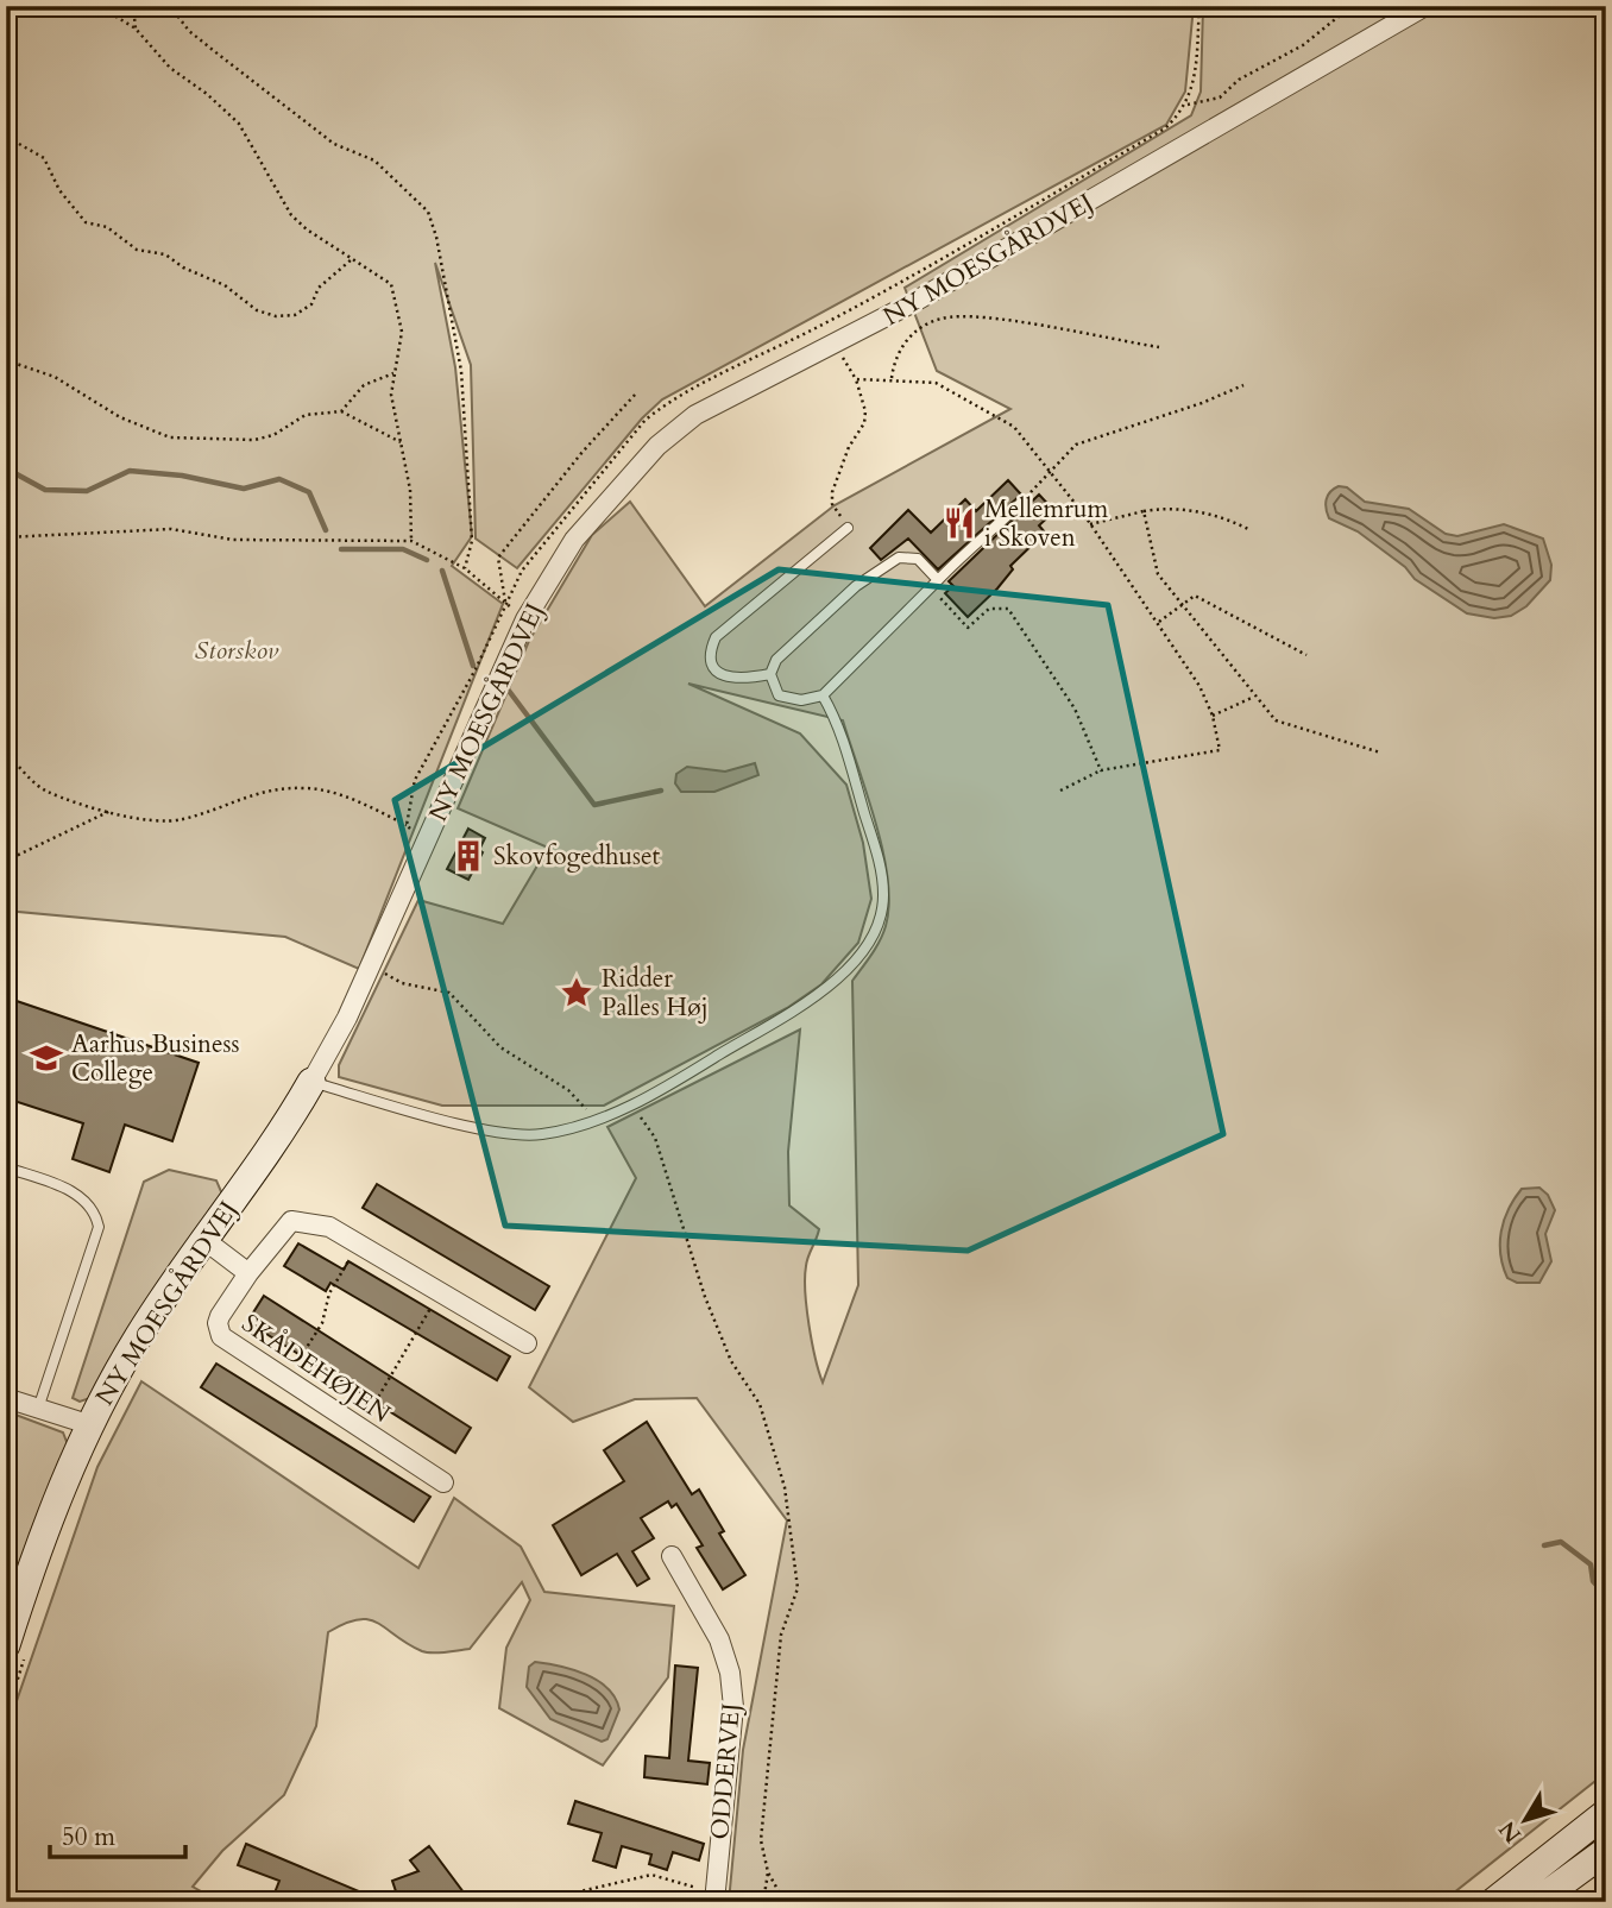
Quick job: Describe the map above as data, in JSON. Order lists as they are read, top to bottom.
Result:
{
  "streets": {
    "street": ["NY MOESGÅRDVEJ", "SKÅDEHØJEN", "ODDERVEJ"]
  },
  "crossings": [
    ["NY MOESGÅRDVEJ", "SKÅDEHØJEN"]
  ],
  "parks": ["Storskov"],
  "places": {
    "restaurant": ["Mellemrum i Skoven"],
    "building": ["Skovfogedhuset"],
    "place": ["Ridder Palles Høj"],
    "school or university": ["Aarhus Business College"]
  },
  "scale_bar": "50 m",
  "north": "bottom left"
}
